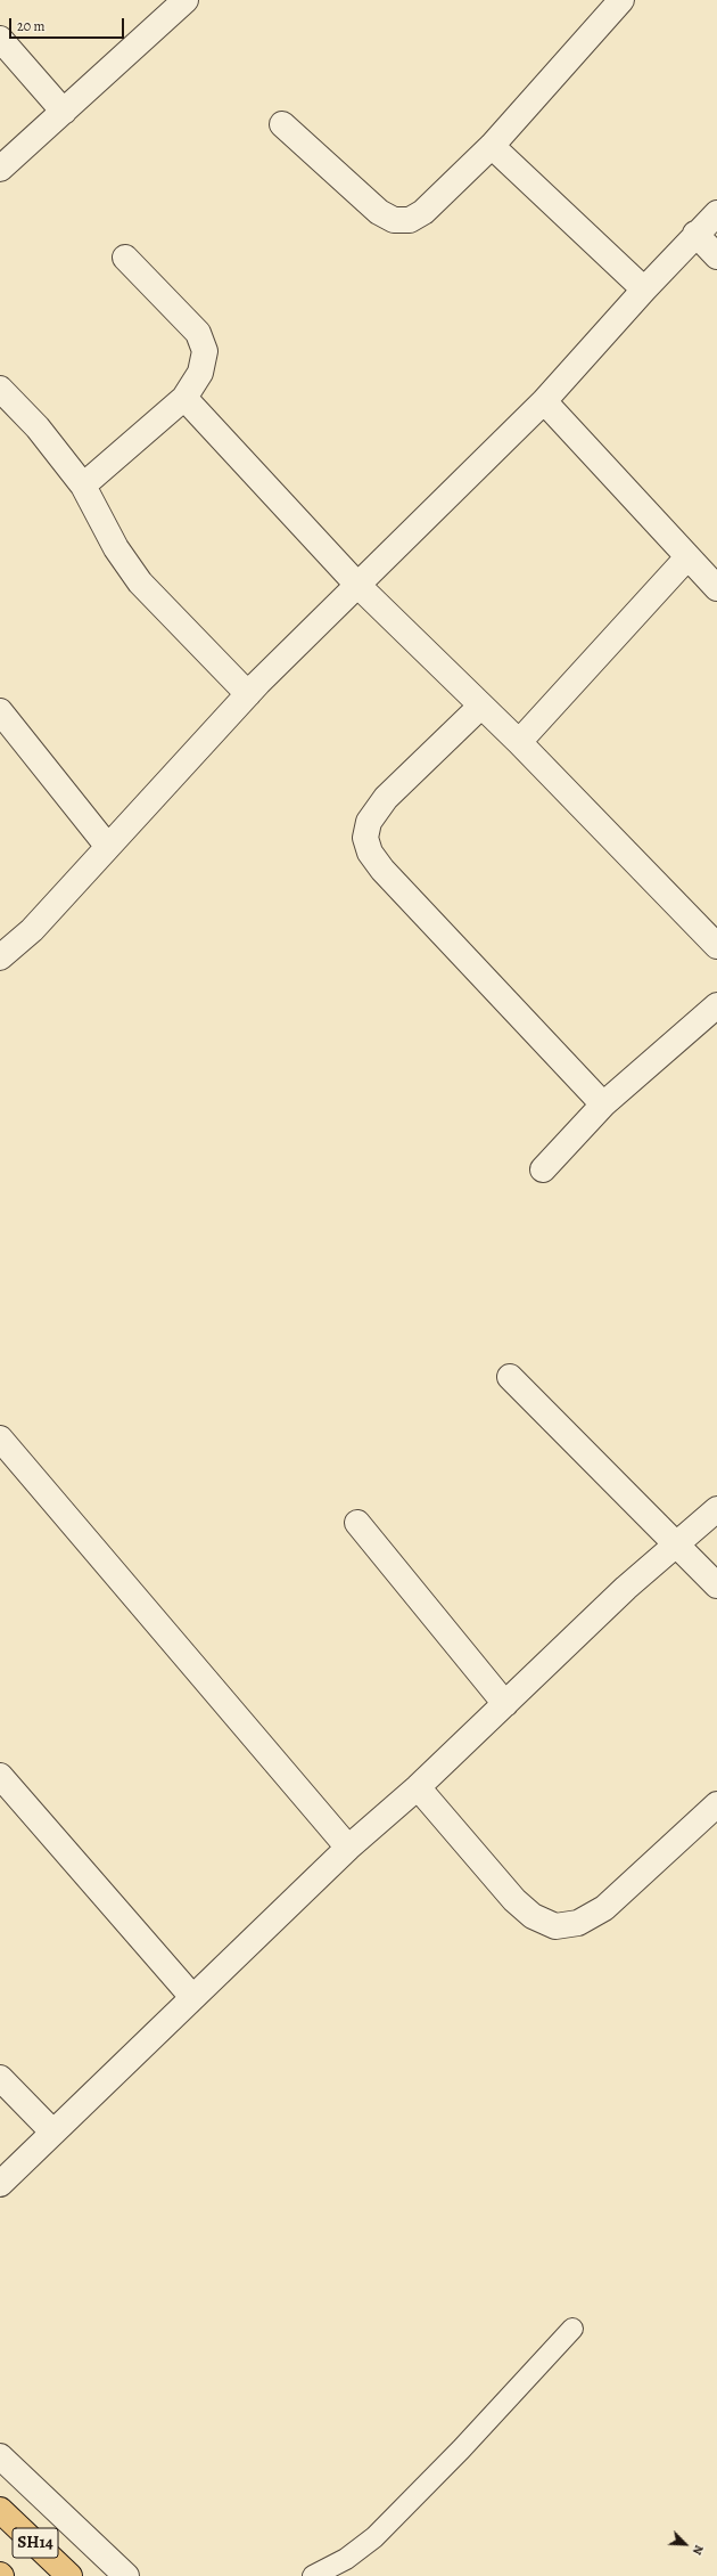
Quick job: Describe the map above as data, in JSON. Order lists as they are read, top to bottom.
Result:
{
  "streets": {
    "main road": ["SH14"]
  },
  "scale_bar": "20 m",
  "north": "bottom right"
}
